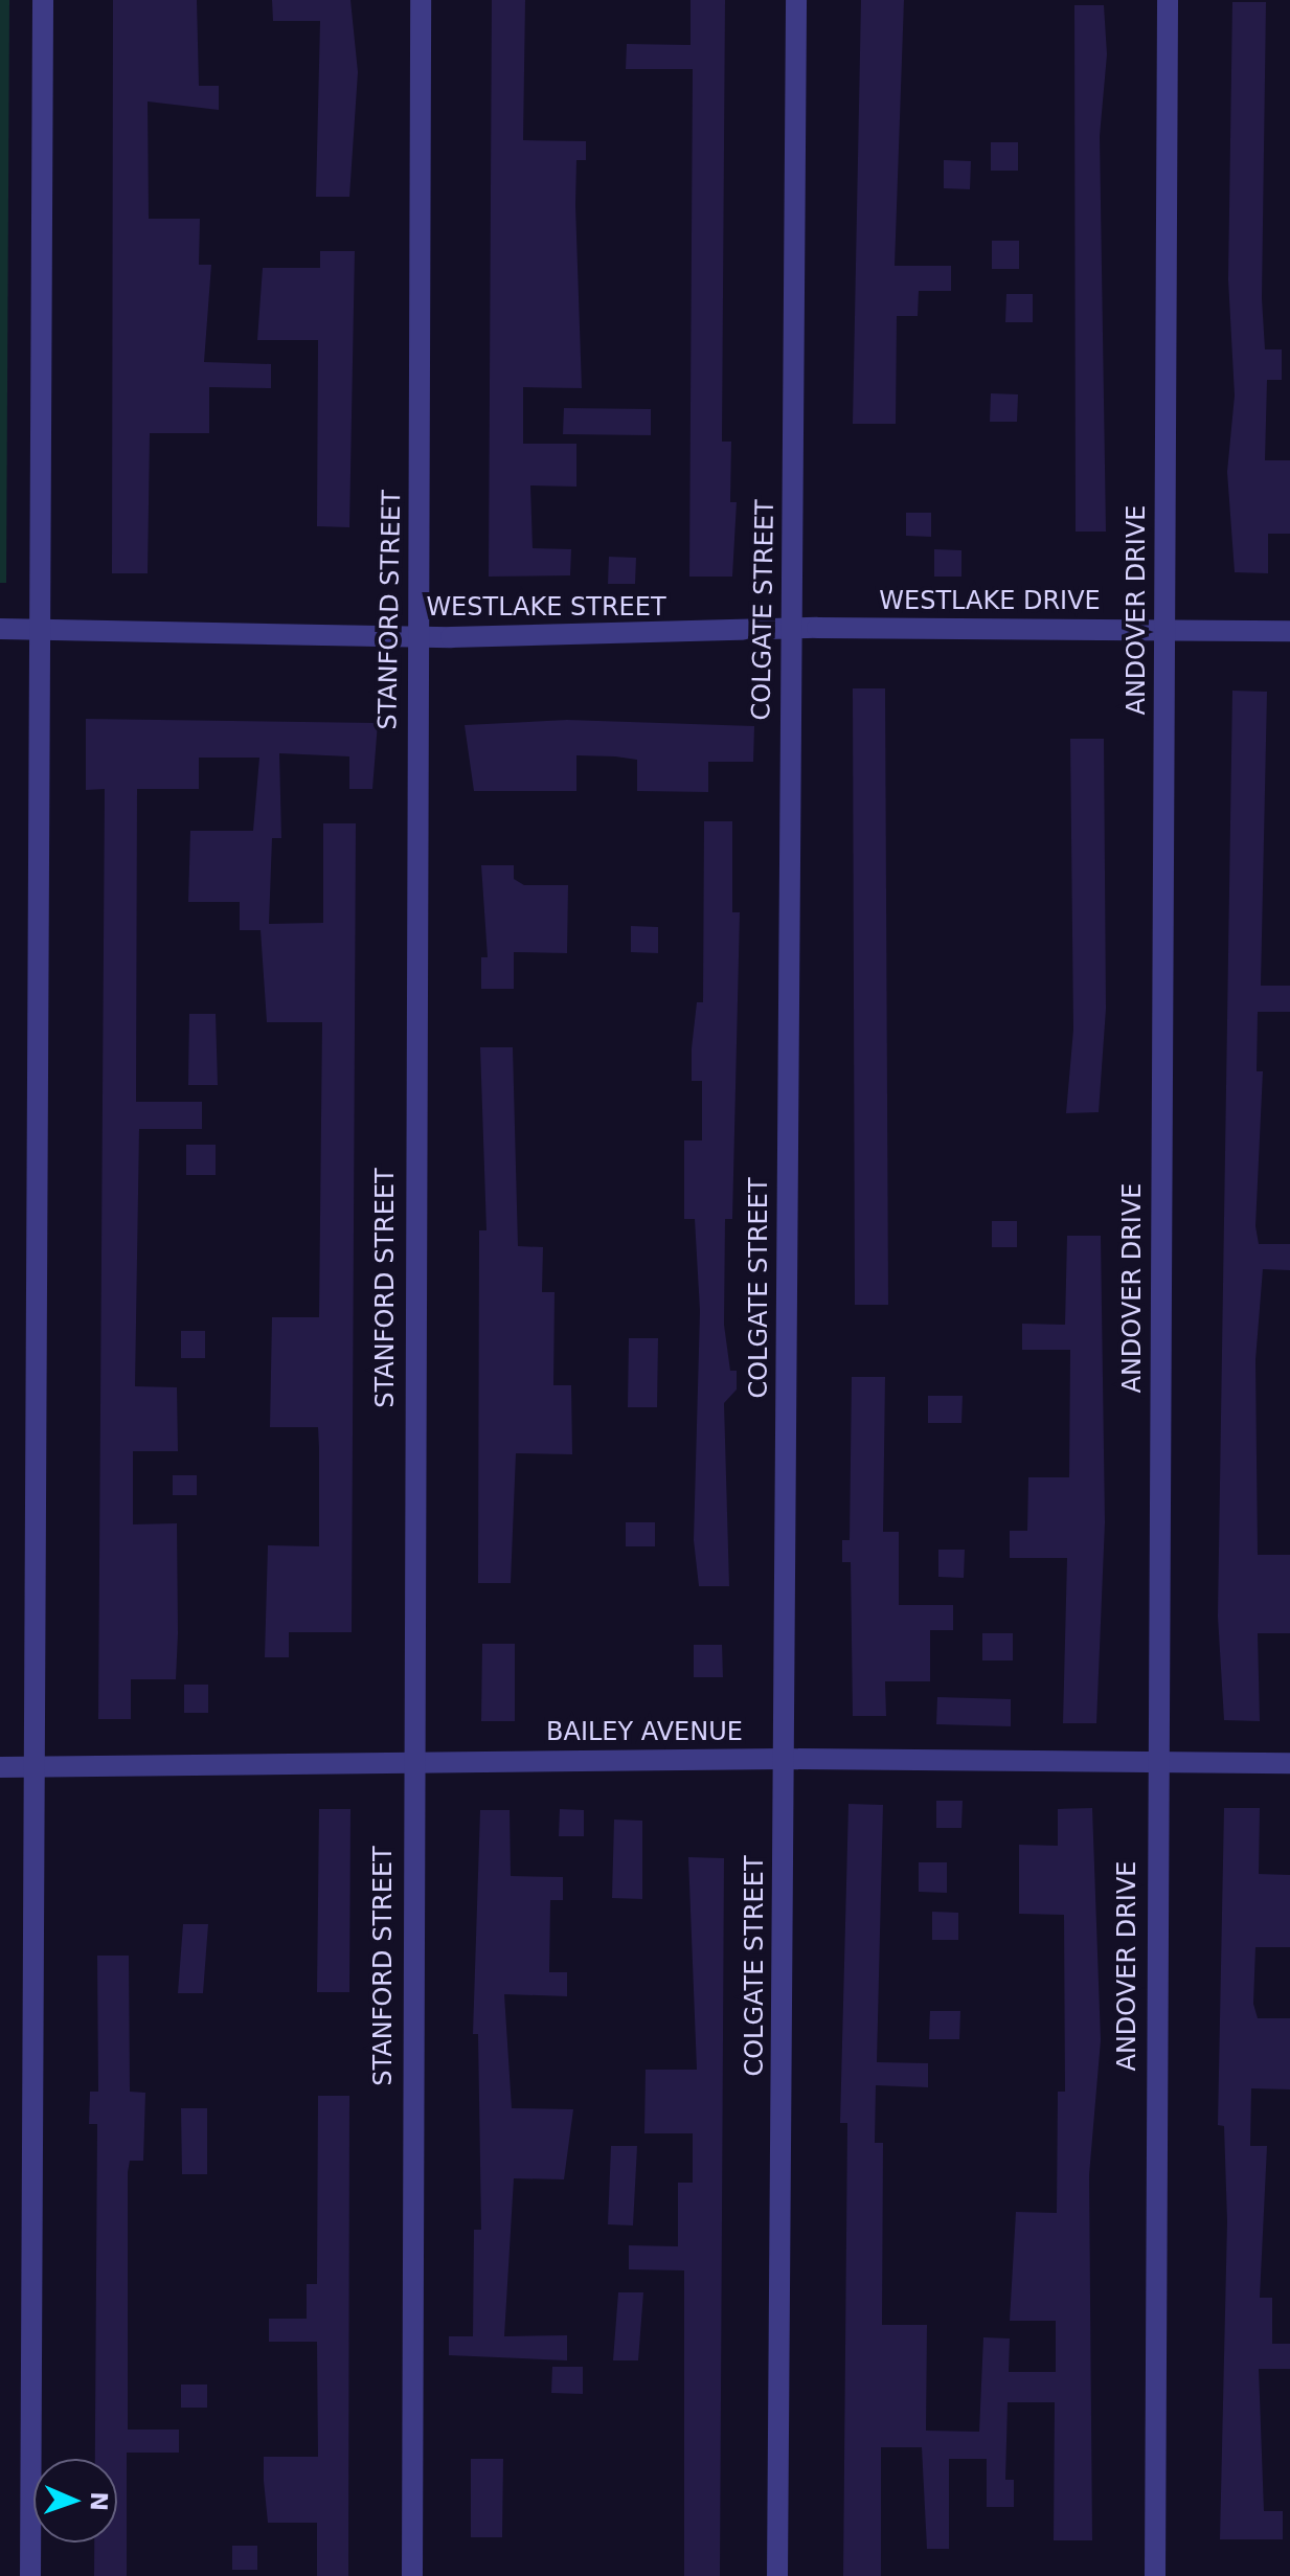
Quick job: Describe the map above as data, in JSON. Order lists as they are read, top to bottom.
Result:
{
  "streets": {
    "street": [
      "WESTLAKE DRIVE",
      "WESTLAKE STREET",
      "STANFORD STREET",
      "COLGATE STREET",
      "ANDOVER DRIVE",
      "BAILEY AVENUE"
    ]
  },
  "crossings": [
    ["WESTLAKE DRIVE", "WESTLAKE STREET"],
    ["WESTLAKE DRIVE", "COLGATE STREET"],
    ["WESTLAKE DRIVE", "ANDOVER DRIVE"],
    ["WESTLAKE STREET", "STANFORD STREET"],
    ["WESTLAKE STREET", "COLGATE STREET"],
    ["STANFORD STREET", "BAILEY AVENUE"],
    ["COLGATE STREET", "BAILEY AVENUE"],
    ["ANDOVER DRIVE", "BAILEY AVENUE"]
  ],
  "north": "right"
}
